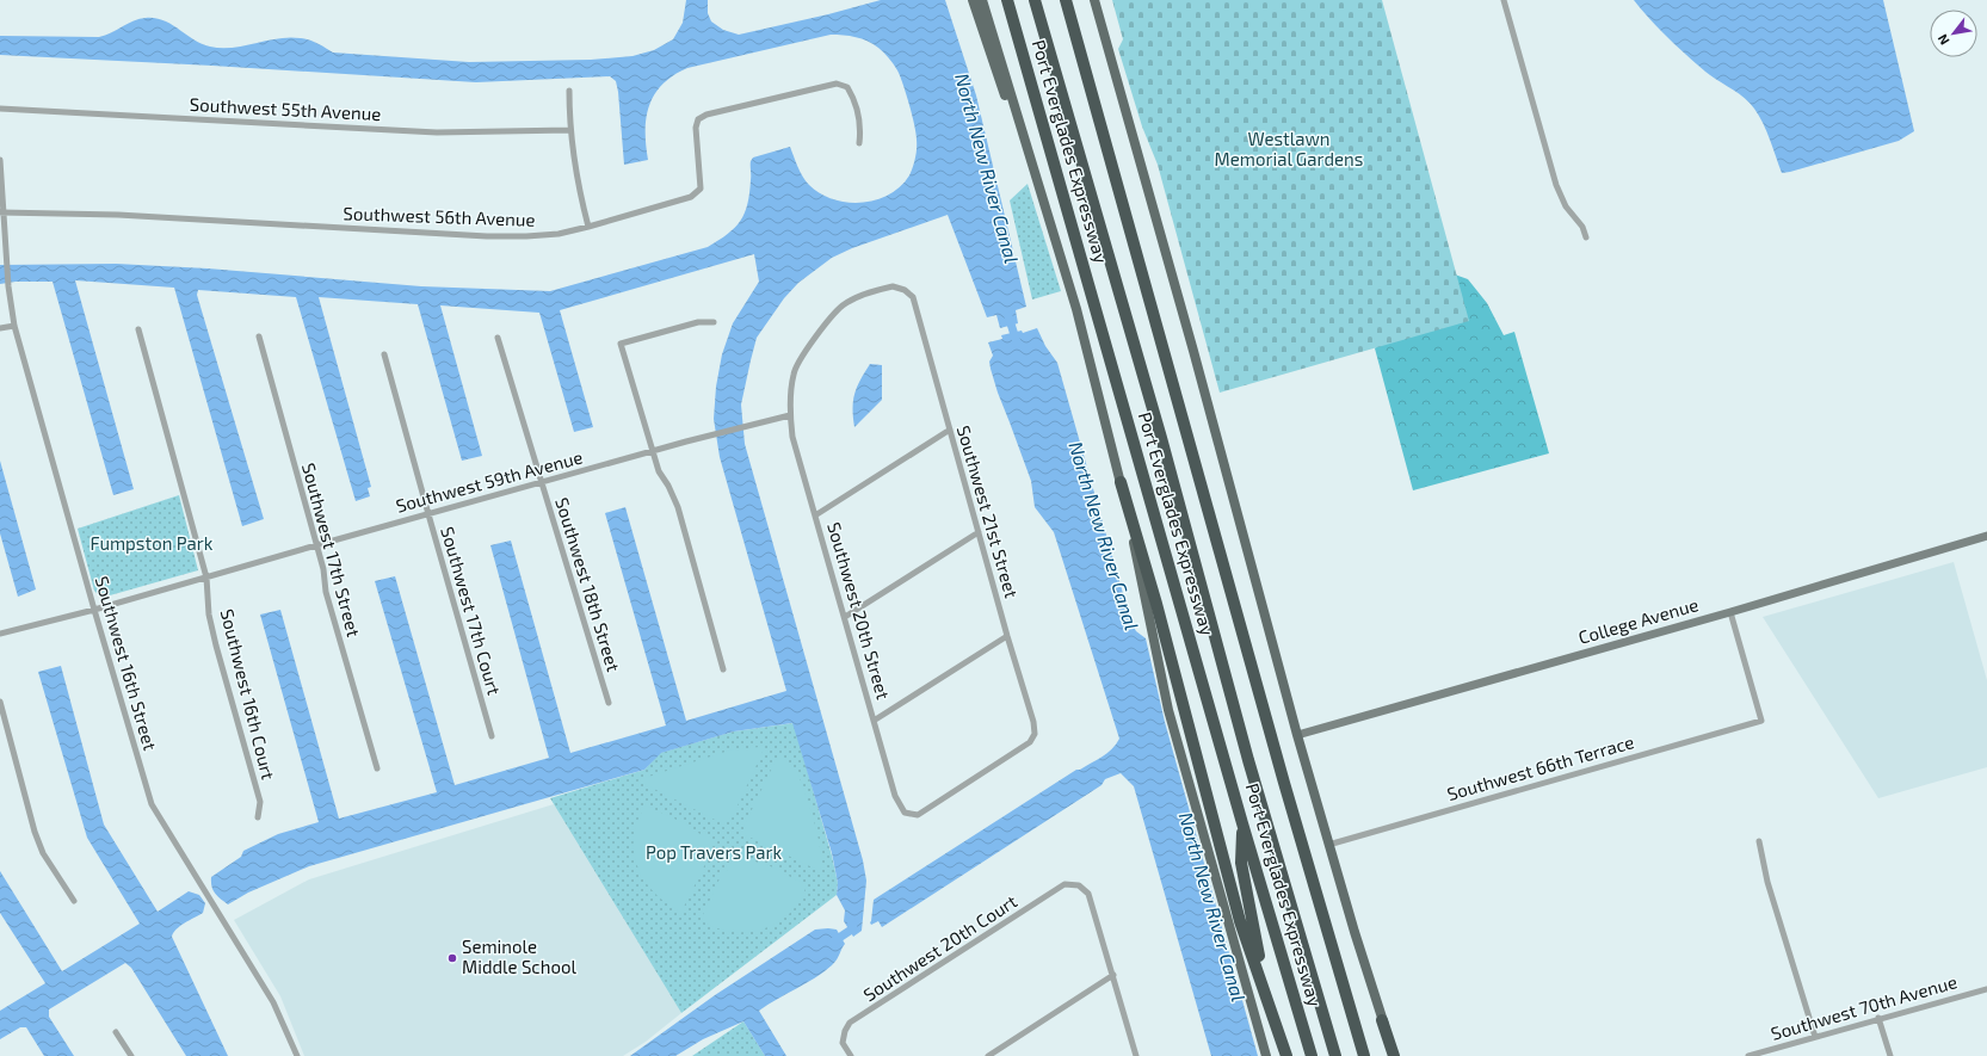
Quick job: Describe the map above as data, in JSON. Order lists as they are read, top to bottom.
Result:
{
  "streets": {
    "highway": ["Port Everglades Expressway"],
    "street": [
      "Southwest 55th Avenue",
      "Southwest 56th Avenue",
      "Southwest 59th Avenue",
      "Southwest 21st Street",
      "Southwest 17th Street",
      "Southwest 18th Street",
      "Southwest 17th Court",
      "Southwest 20th Street",
      "College Avenue",
      "Southwest 16th Street",
      "Southwest 16th Court",
      "Southwest 66th Terrace",
      "Southwest 20th Court",
      "Southwest 70th Avenue"
    ]
  },
  "crossings": [
    ["Southwest 56th Avenue", "Southwest 16th Street"],
    ["Southwest 59th Avenue", "Southwest 21st Street"],
    ["Southwest 59th Avenue", "Southwest 17th Street"],
    ["Southwest 59th Avenue", "Southwest 18th Street"],
    ["Southwest 59th Avenue", "Southwest 17th Court"],
    ["Southwest 59th Avenue", "Southwest 20th Street"],
    ["Southwest 59th Avenue", "Southwest 16th Street"],
    ["Southwest 59th Avenue", "Southwest 16th Court"],
    ["Southwest 21st Street", "Southwest 20th Street"],
    ["College Avenue", "Southwest 66th Terrace"]
  ],
  "water": ["North New River Canal"],
  "parks": ["Westlawn Memorial Gardens", "Fumpston Park", "Pop Travers Park"],
  "places": ["Seminole Middle School"],
  "north": "bottom left"
}
